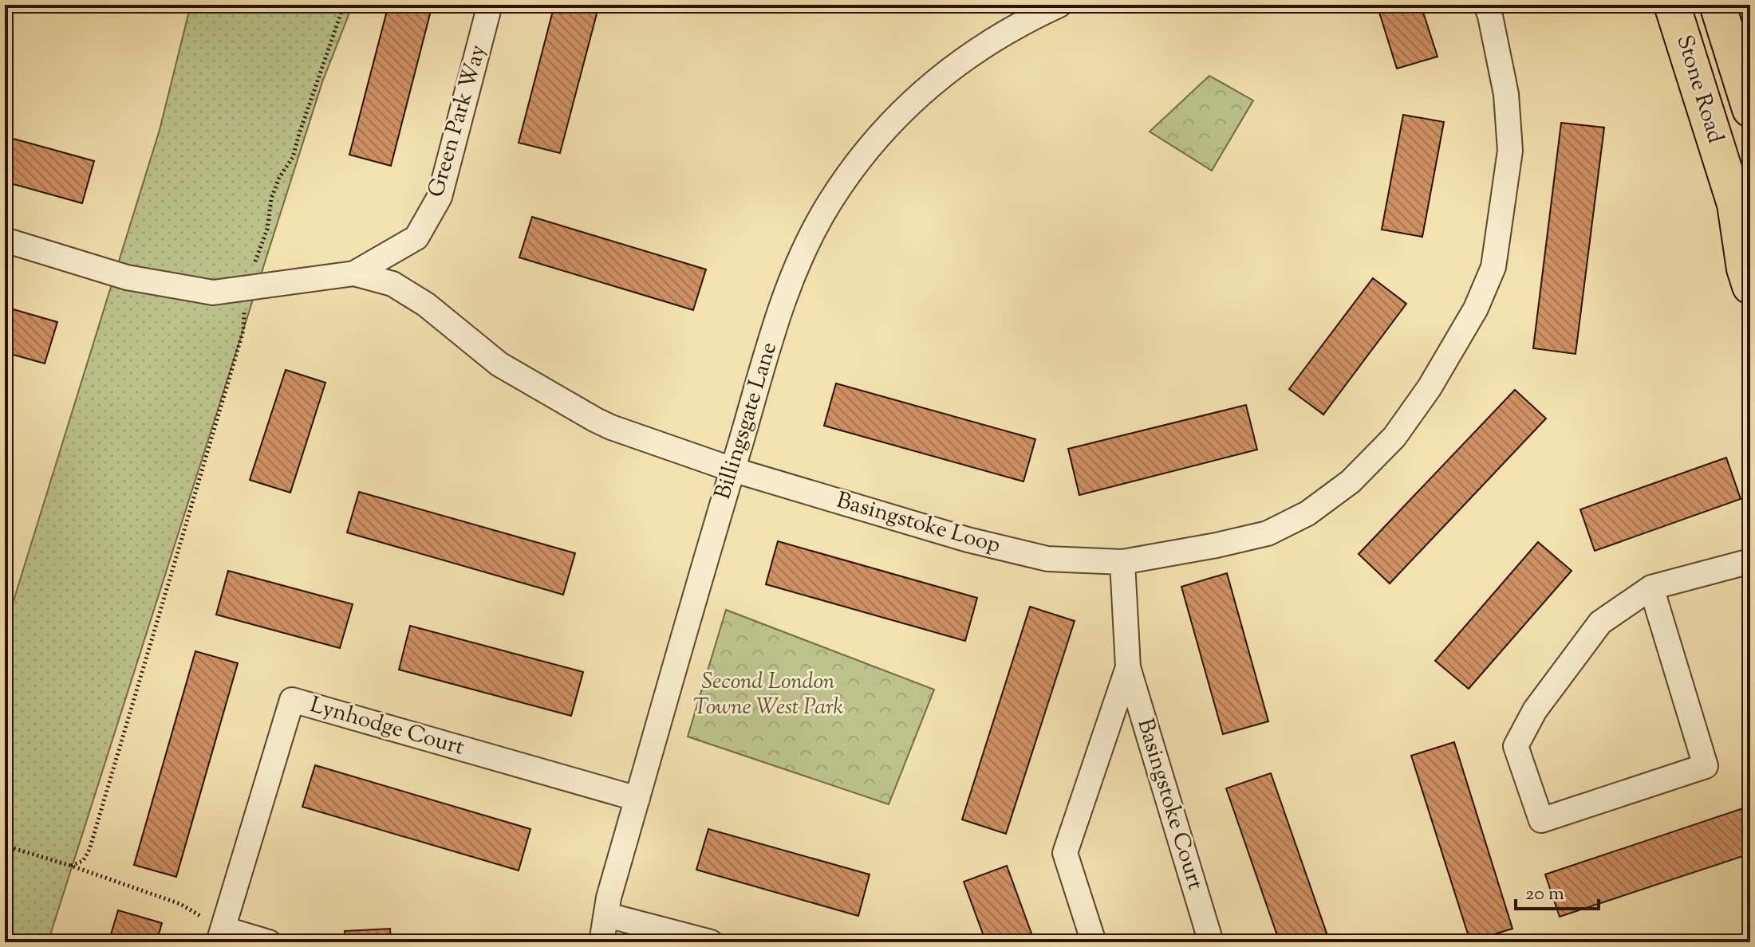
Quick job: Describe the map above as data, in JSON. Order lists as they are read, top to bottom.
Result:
{
  "streets": {
    "main road": ["Stone Road"],
    "street": [
      "Green Park Way",
      "Billingsgate Lane",
      "Basingstoke Loop",
      "Lynhodge Court",
      "Basingstoke Court"
    ]
  },
  "crossings": [
    ["Green Park Way", "Basingstoke Loop"],
    ["Billingsgate Lane", "Basingstoke Loop"],
    ["Billingsgate Lane", "Lynhodge Court"],
    ["Basingstoke Loop", "Basingstoke Court"]
  ],
  "parks": ["Second London Towne West Park"],
  "scale_bar": "20 m"
}
